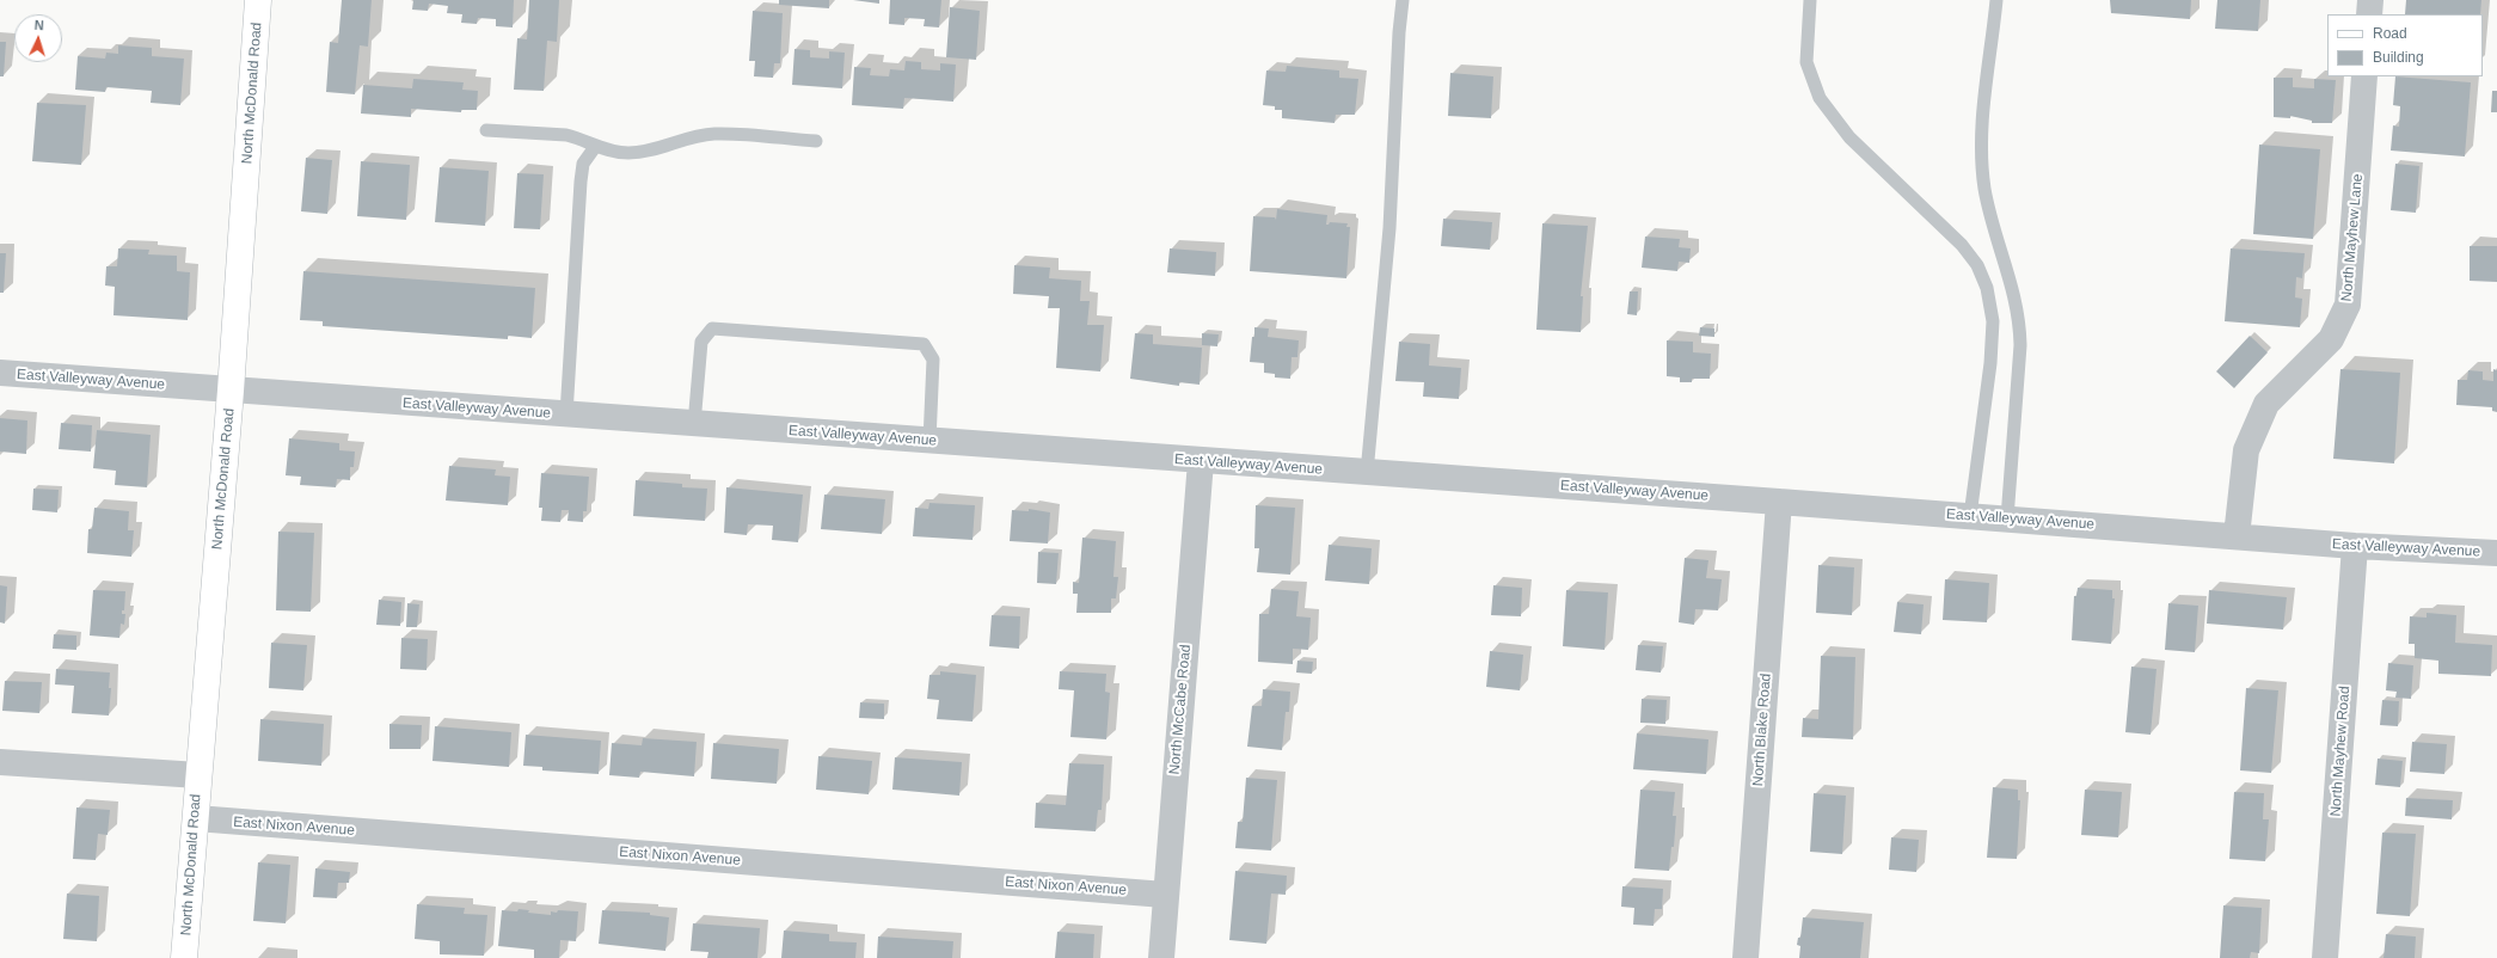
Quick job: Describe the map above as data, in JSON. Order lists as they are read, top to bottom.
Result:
{
  "streets": {
    "street": [
      "North McDonald Road",
      "North Mayhew Lane",
      "East Valleyway Avenue",
      "North McCabe Road",
      "North Blake Road",
      "North Mayhew Road",
      "East Nixon Avenue"
    ]
  },
  "crossings": [
    ["North McDonald Road", "East Valleyway Avenue"],
    ["North McDonald Road", "East Nixon Avenue"],
    ["North Mayhew Lane", "East Valleyway Avenue"],
    ["East Valleyway Avenue", "North McCabe Road"],
    ["East Valleyway Avenue", "North Blake Road"],
    ["East Valleyway Avenue", "North Mayhew Road"],
    ["North McCabe Road", "East Nixon Avenue"]
  ],
  "legend": ["Road", "Building"],
  "north": "top"
}
